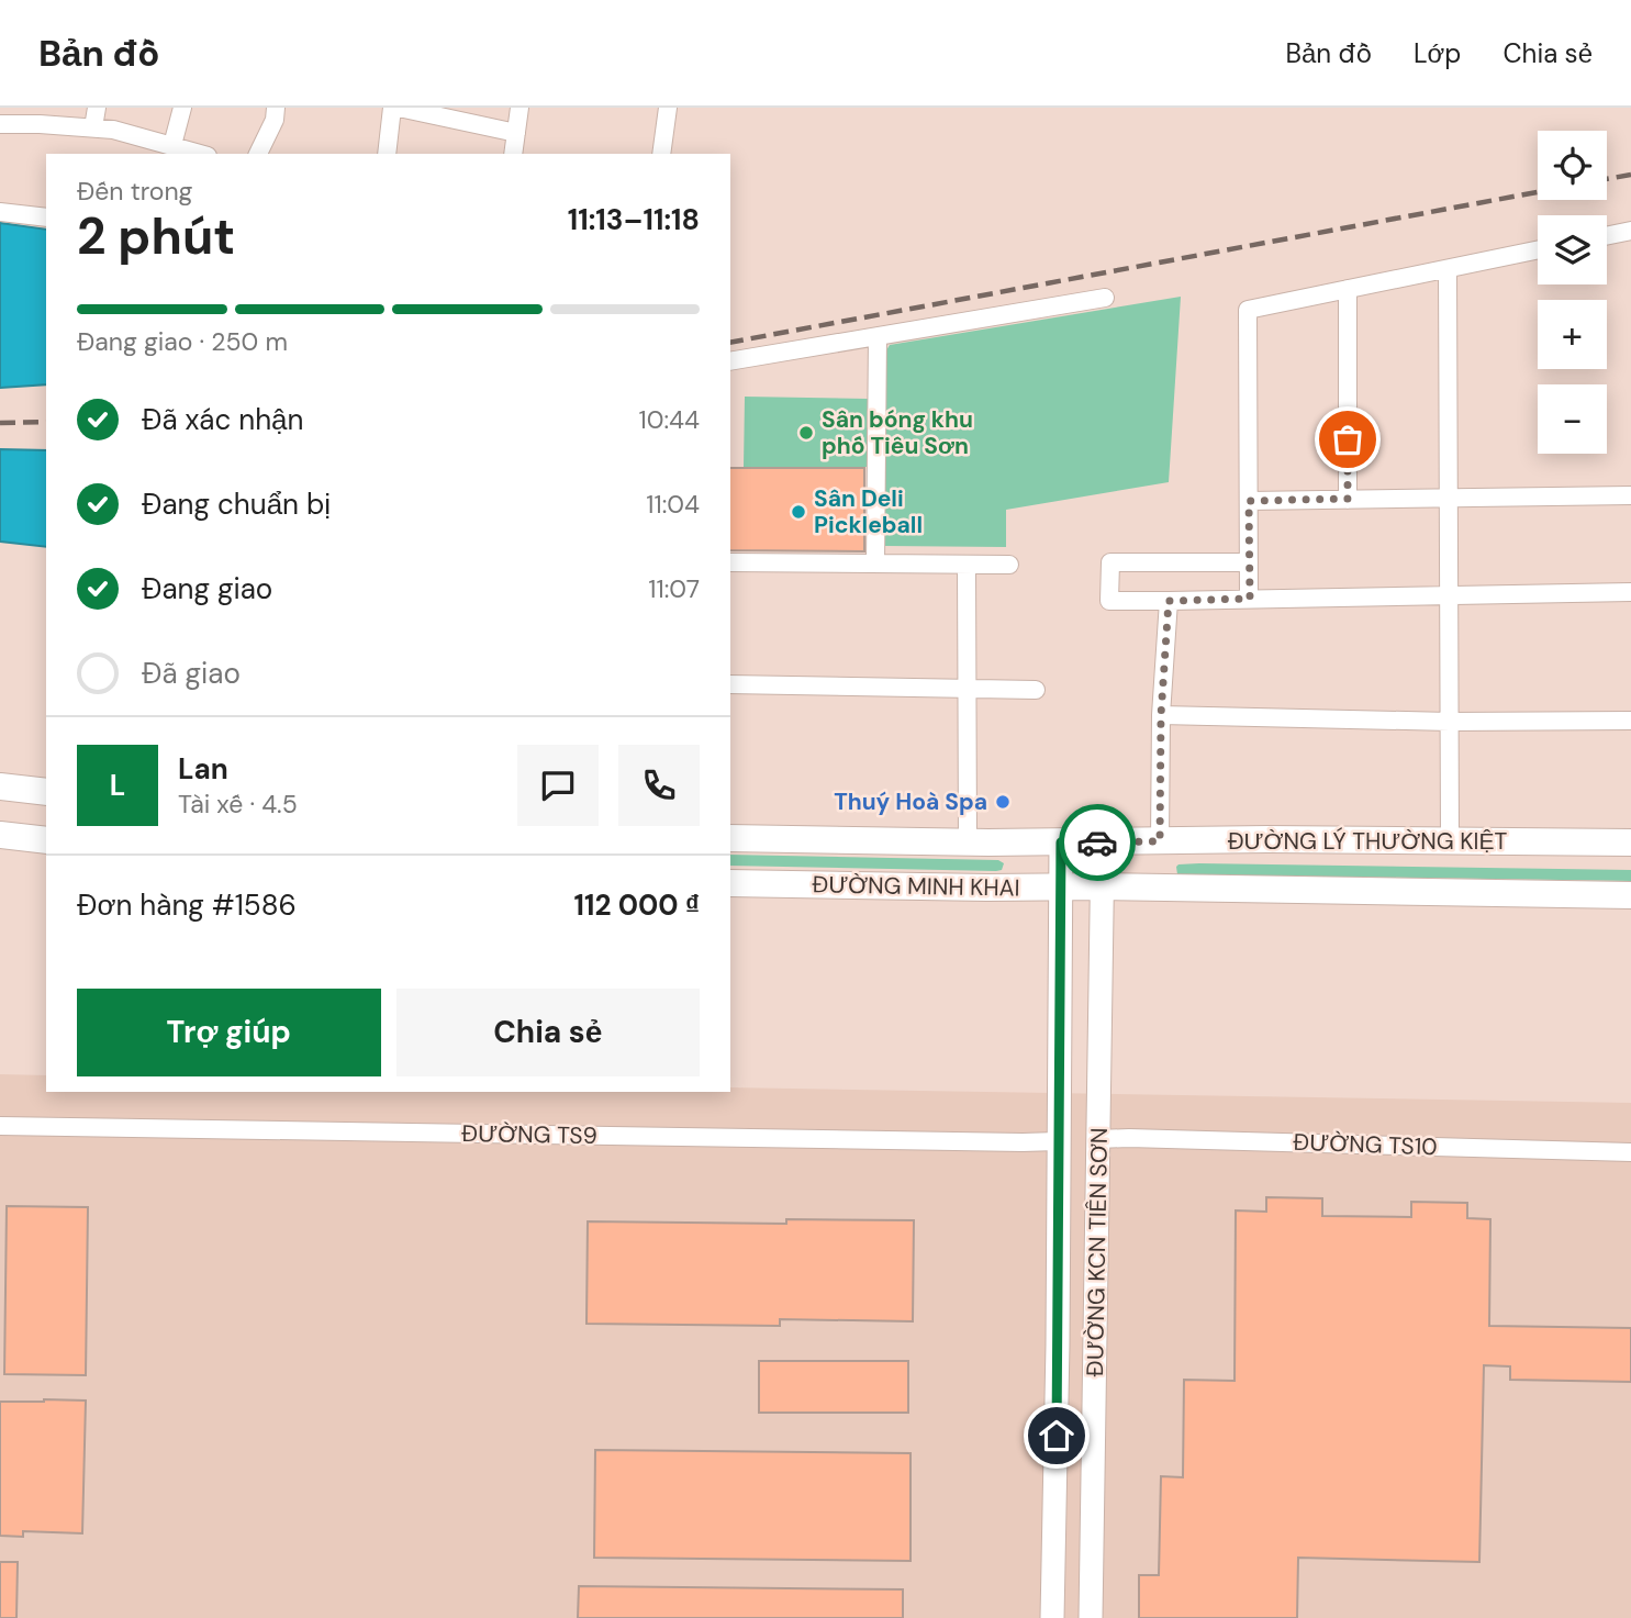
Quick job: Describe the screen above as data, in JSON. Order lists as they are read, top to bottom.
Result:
{
  "streets": {
    "main road": ["ĐƯỜNG LÝ THƯỜNG KIỆT", "ĐƯỜNG MINH KHAI", "ĐƯỜNG KCN TIÊN SƠN"],
    "street": ["ĐƯỜNG TS9", "ĐƯỜNG TS10"]
  },
  "crossings": [
    ["ĐƯỜNG LÝ THƯỜNG KIỆT", "ĐƯỜNG MINH KHAI"],
    ["ĐƯỜNG LÝ THƯỜNG KIỆT", "ĐƯỜNG KCN TIÊN SƠN"],
    ["ĐƯỜNG MINH KHAI", "ĐƯỜNG KCN TIÊN SƠN"],
    ["ĐƯỜNG TS9", "ĐƯỜNG KCN TIÊN SƠN"],
    ["ĐƯỜNG TS10", "ĐƯỜNG KCN TIÊN SƠN"]
  ],
  "places": ["Sân bóng khu phố Tiêu Sơn", "Sân Deli Pickleball", "Thuý Hoà Spa"],
  "page": {
    "header": "Bản đồ",
    "nav": ["Bản đồ", "Lớp", "Chia sẻ"],
    "map_buttons": ["+", "−"],
    "heading": ["2 phút", "Đến trong", "11:13–11:18"],
    "panel": [
      "Lan",
      "Tài xế · 4.5",
      "Đơn hàng #1586",
      "112 000 ₫"
    ],
    "bar": "Đang giao · 250 m",
    "list": [
      ["Đã xác nhận", "10:44"],
      ["Đang chuẩn bị", "11:04"],
      ["Đang giao", "11:07"],
      "Đã giao"
    ],
    "round": "L",
    "buttons": ["Trợ giúp", "Chia sẻ"]
  }
}
